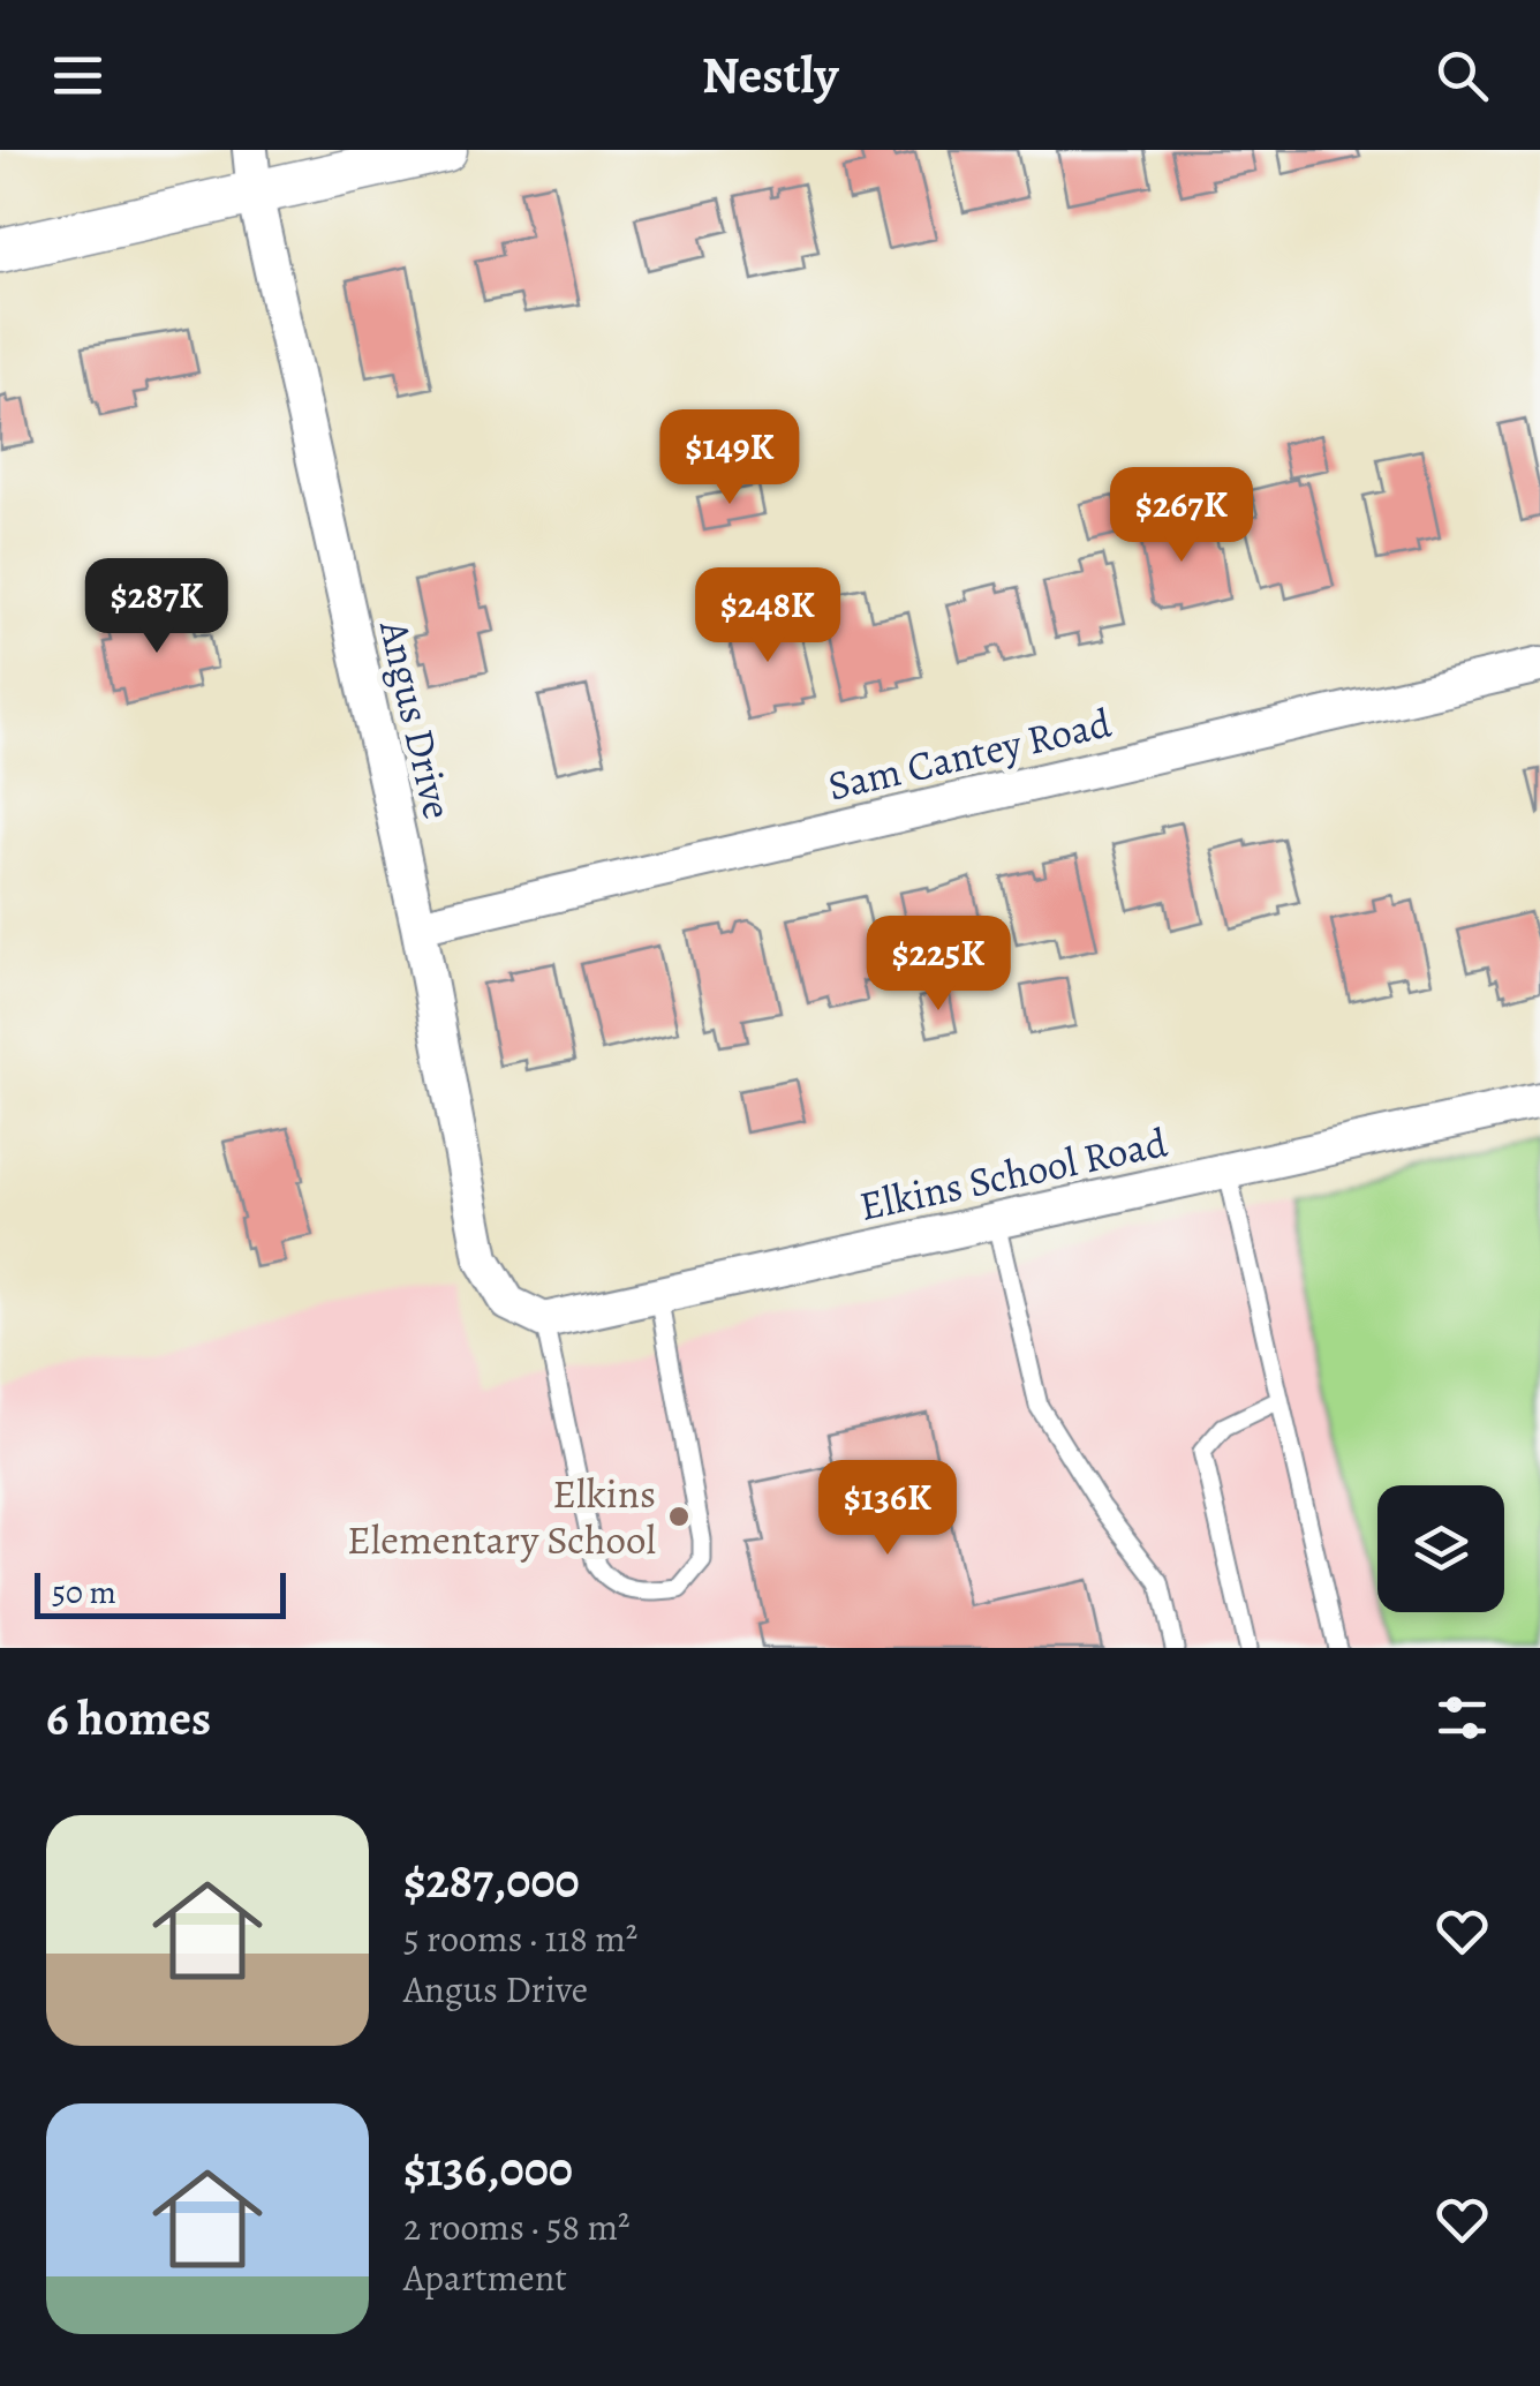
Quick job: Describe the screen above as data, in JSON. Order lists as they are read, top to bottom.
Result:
{
  "streets": {
    "street": ["Angus Drive", "Sam Cantey Road", "Elkins School Road"]
  },
  "crossings": [
    ["Angus Drive", "Sam Cantey Road"],
    ["Angus Drive", "Elkins School Road"]
  ],
  "places": ["Elkins Elementary School"],
  "scale_bar": "50 m",
  "page": {
    "header": "Nestly",
    "price": [
      "$149K",
      "$267K",
      "$287K",
      "$248K",
      "$225K",
      "$136K"
    ],
    "scale": "50 m",
    "heading": "6 homes",
    "list": [
      {
        "name": "$287,000",
        "note": "5 rooms · 118 m² · Angus Drive"
      },
      {
        "name": "$136,000",
        "note": "2 rooms · 58 m² · Apartment"
      }
    ]
  }
}
